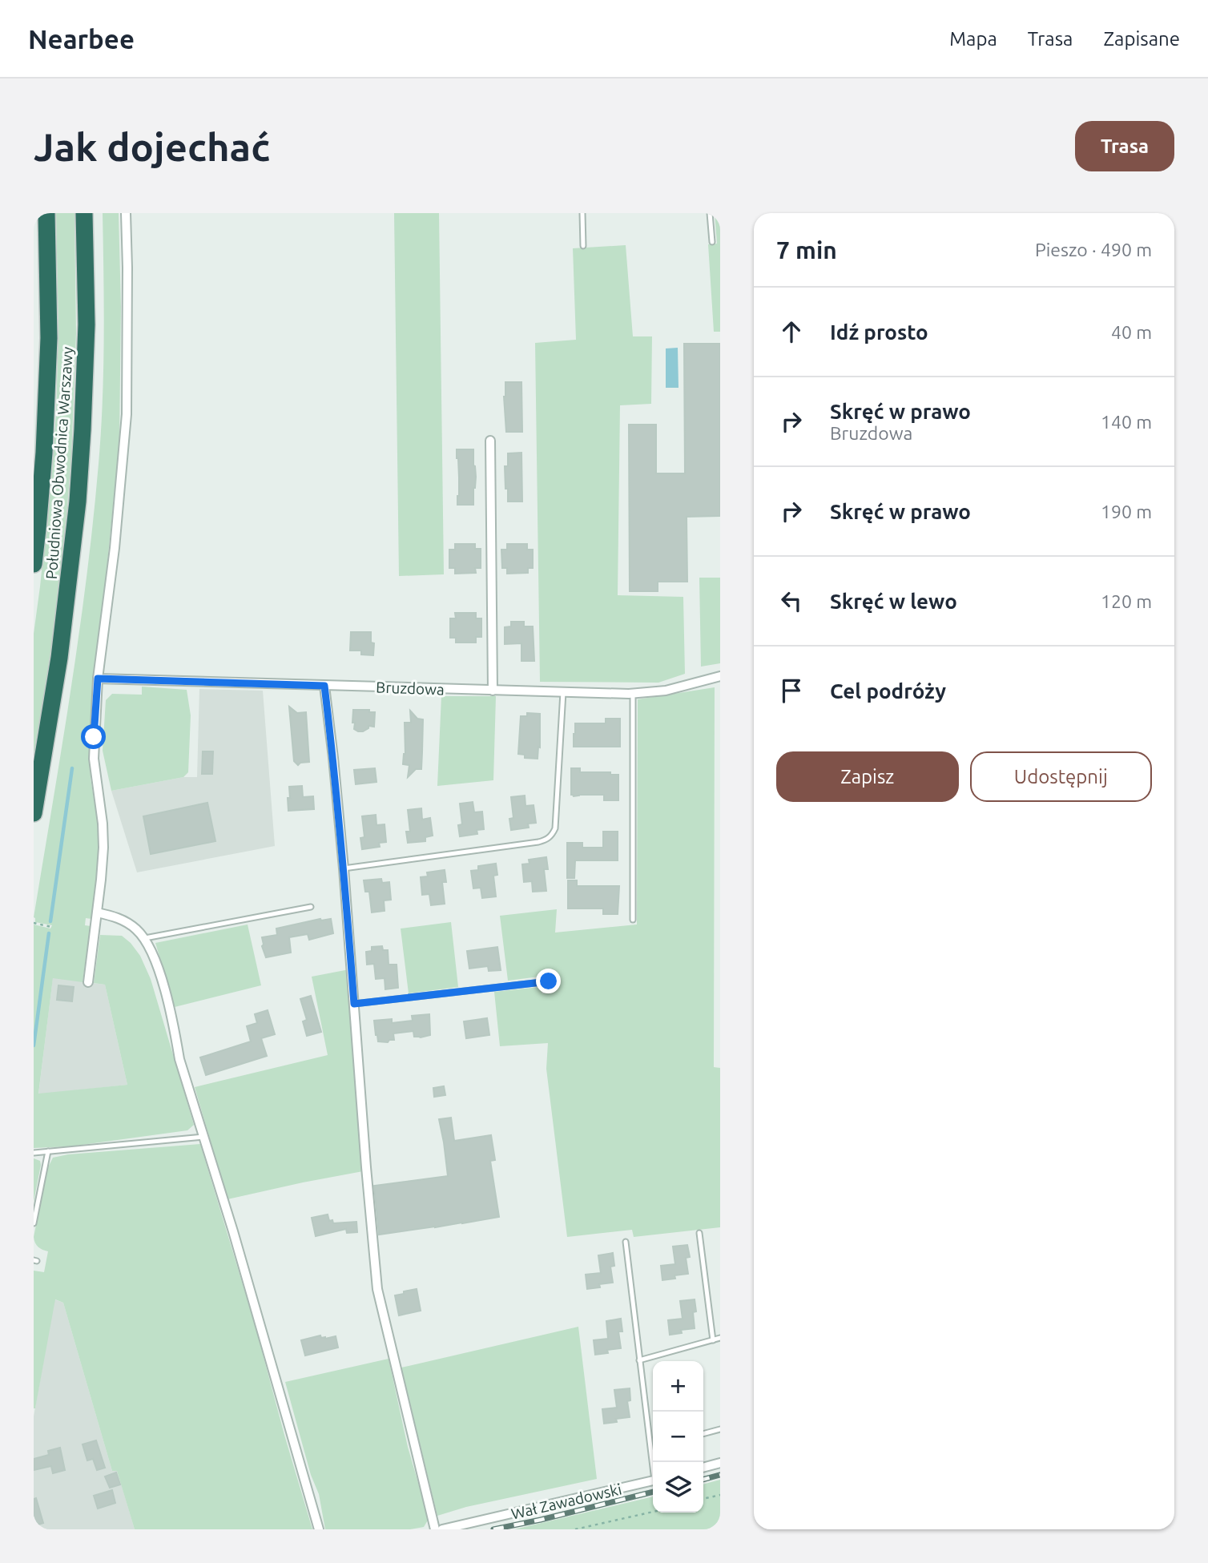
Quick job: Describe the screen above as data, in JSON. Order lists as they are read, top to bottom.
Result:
{
  "streets": {
    "highway": ["Południowa Obwodnica Warszawy"],
    "street": ["Bruzdowa", "Wał Zawadowski"]
  },
  "page": {
    "header": "Nearbee",
    "nav": ["Mapa", "Trasa", "Zapisane"],
    "buttons": [
      "Trasa",
      ["Zapisz", "Udostępnij"]
    ],
    "title": "Jak dojechać",
    "heading": ["7 min", "Pieszo · 490 m"],
    "list": [
      ["Idź prosto", "40 m"],
      ["Skręć w prawo", "Bruzdowa", "140 m"],
      ["Skręć w prawo", "190 m"],
      ["Skręć w lewo", "120 m"],
      "Cel podróży"
    ],
    "map_buttons": ["+", "−"]
  }
}
